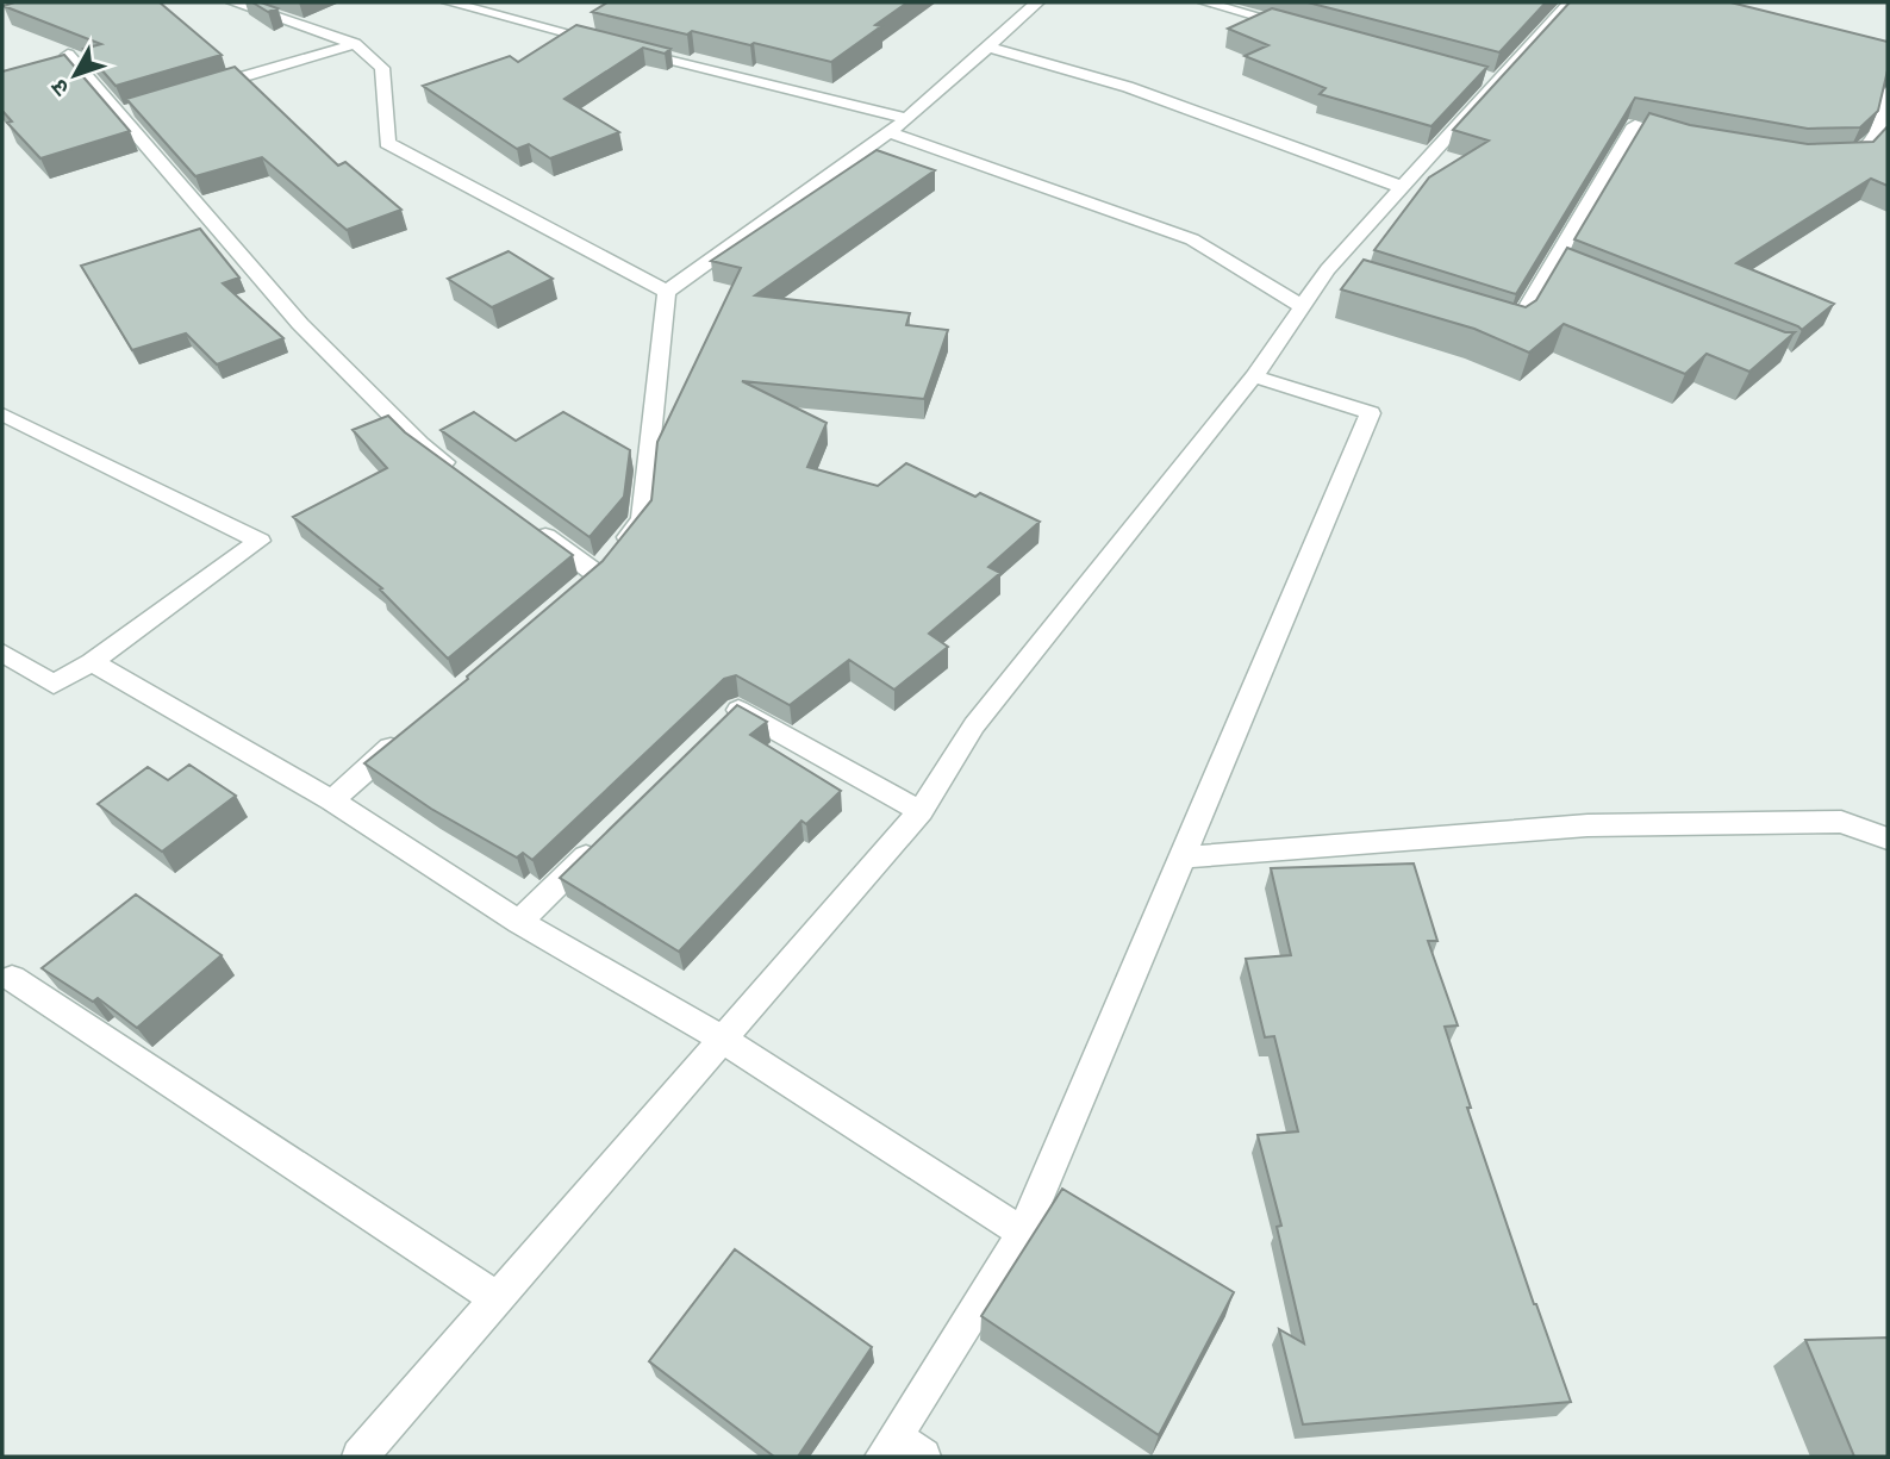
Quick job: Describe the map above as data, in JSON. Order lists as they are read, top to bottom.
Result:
{
  "north": "bottom left"
}
